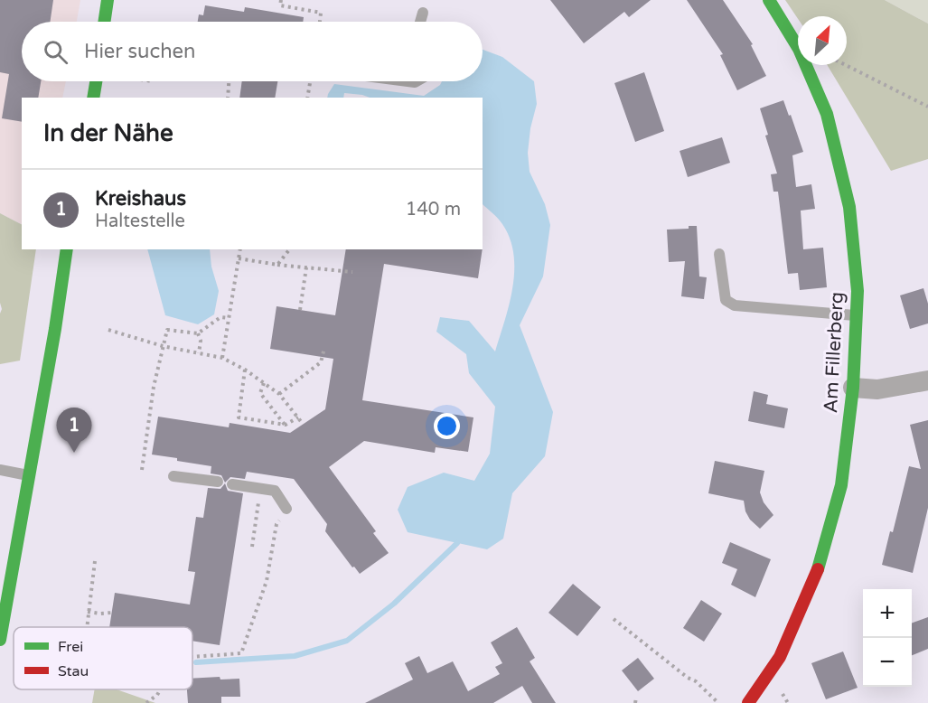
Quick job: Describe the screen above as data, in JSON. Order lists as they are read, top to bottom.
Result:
{
  "streets": {
    "street": ["Am Fillerberg"]
  },
  "legend": ["Frei", "Stau"],
  "north": "top right",
  "page": {
    "search": "Hier suchen",
    "heading": "In der Nähe",
    "list": [
      {
        "mark": "1",
        "name": "Kreishaus",
        "note": "Haltestelle",
        "value": "140 m"
      }
    ],
    "pins": "1",
    "map_buttons": ["+", "−"]
  }
}
